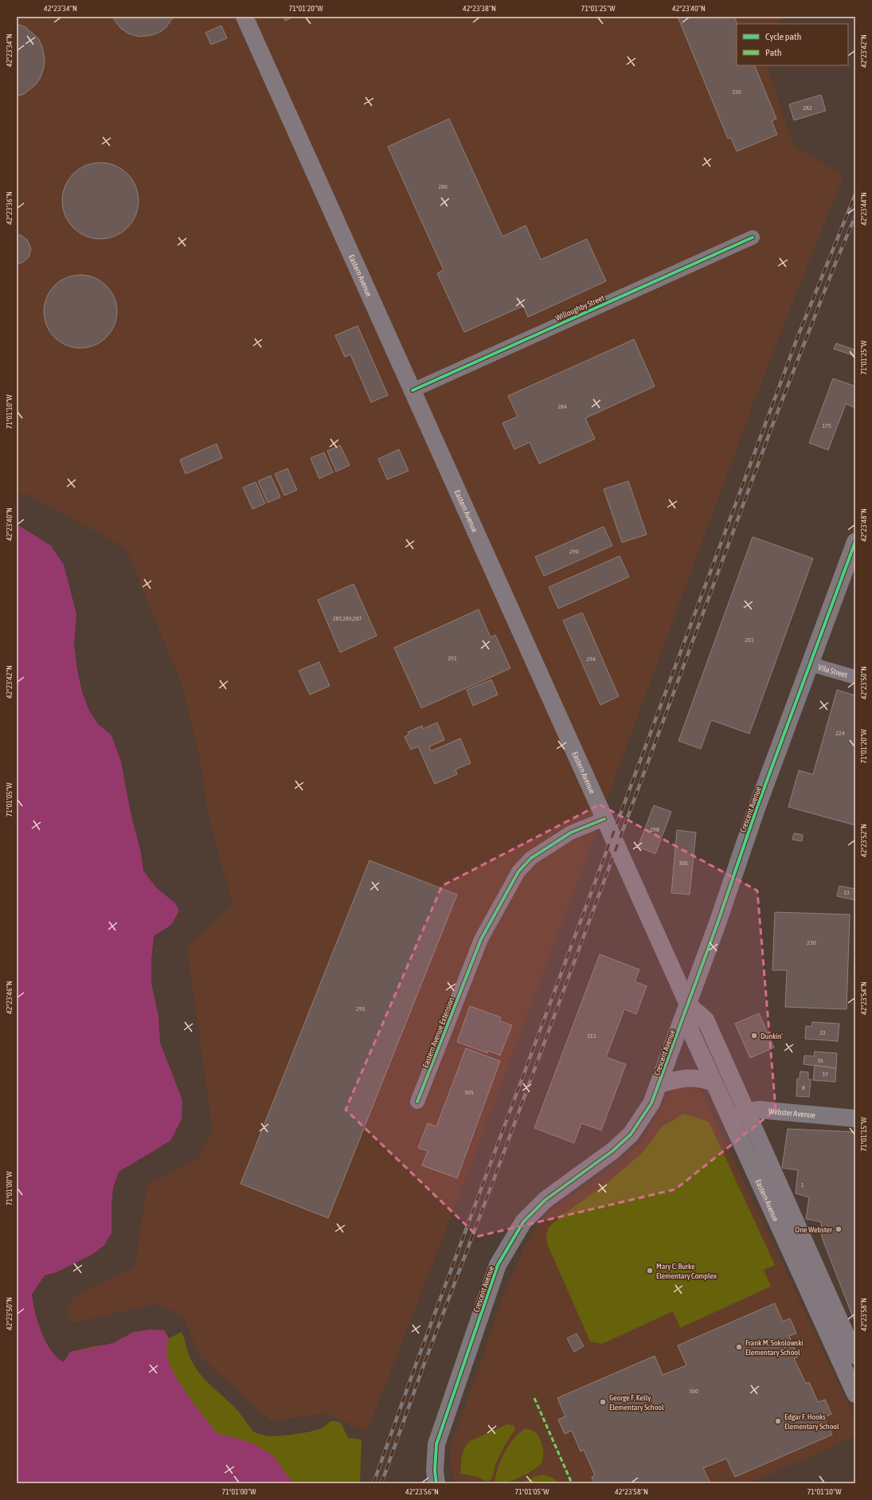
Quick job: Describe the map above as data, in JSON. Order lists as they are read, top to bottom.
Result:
{
  "streets": {
    "main road": ["Eastern Avenue"],
    "street": [
      "Willoughby Street",
      "Vila Street",
      "Crescent Avenue",
      "Eastern Avenue Extension",
      "Webster Avenue"
    ]
  },
  "crossings": [
    ["Eastern Avenue", "Willoughby Street"],
    ["Eastern Avenue", "Crescent Avenue"],
    ["Eastern Avenue", "Eastern Avenue Extension"],
    ["Eastern Avenue", "Webster Avenue"],
    ["Vila Street", "Crescent Avenue"]
  ],
  "places": [
    "Dunkin'",
    "One Webster",
    "Mary C. Burke Elementary Complex",
    "Frank M. Sokolowski Elementary School",
    "George F. Kelly Elementary School",
    "Edgar F. Hooks Elementary School"
  ],
  "house_numbers": [
    "150",
    "282",
    "280",
    "284",
    "175",
    "290",
    "283;285;287",
    "201",
    "291",
    "294",
    "224",
    "298",
    "300",
    "13",
    "230",
    "295",
    "33",
    "311",
    "35",
    "37",
    "8",
    "305",
    "1",
    "300"
  ],
  "legend": ["Cycle path", "Path"],
  "coordinates": [
    "42°23'34\"N",
    "71°01'20\"W",
    "42°23'38\"N",
    "71°01'25\"W",
    "42°23'40\"N",
    "42°23'42\"N",
    "42°23'36\"N",
    "42°23'44\"N",
    "71°01'10\"W",
    "42°23'48\"N",
    "42°23'50\"N",
    "71°01'05\"W",
    "42°23'52\"N",
    "42°23'46\"N",
    "42°23'54\"N",
    "71°01'15\"W",
    "71°01'00\"W",
    "42°23'58\"N",
    "42°23'56\"N"
  ]
}
